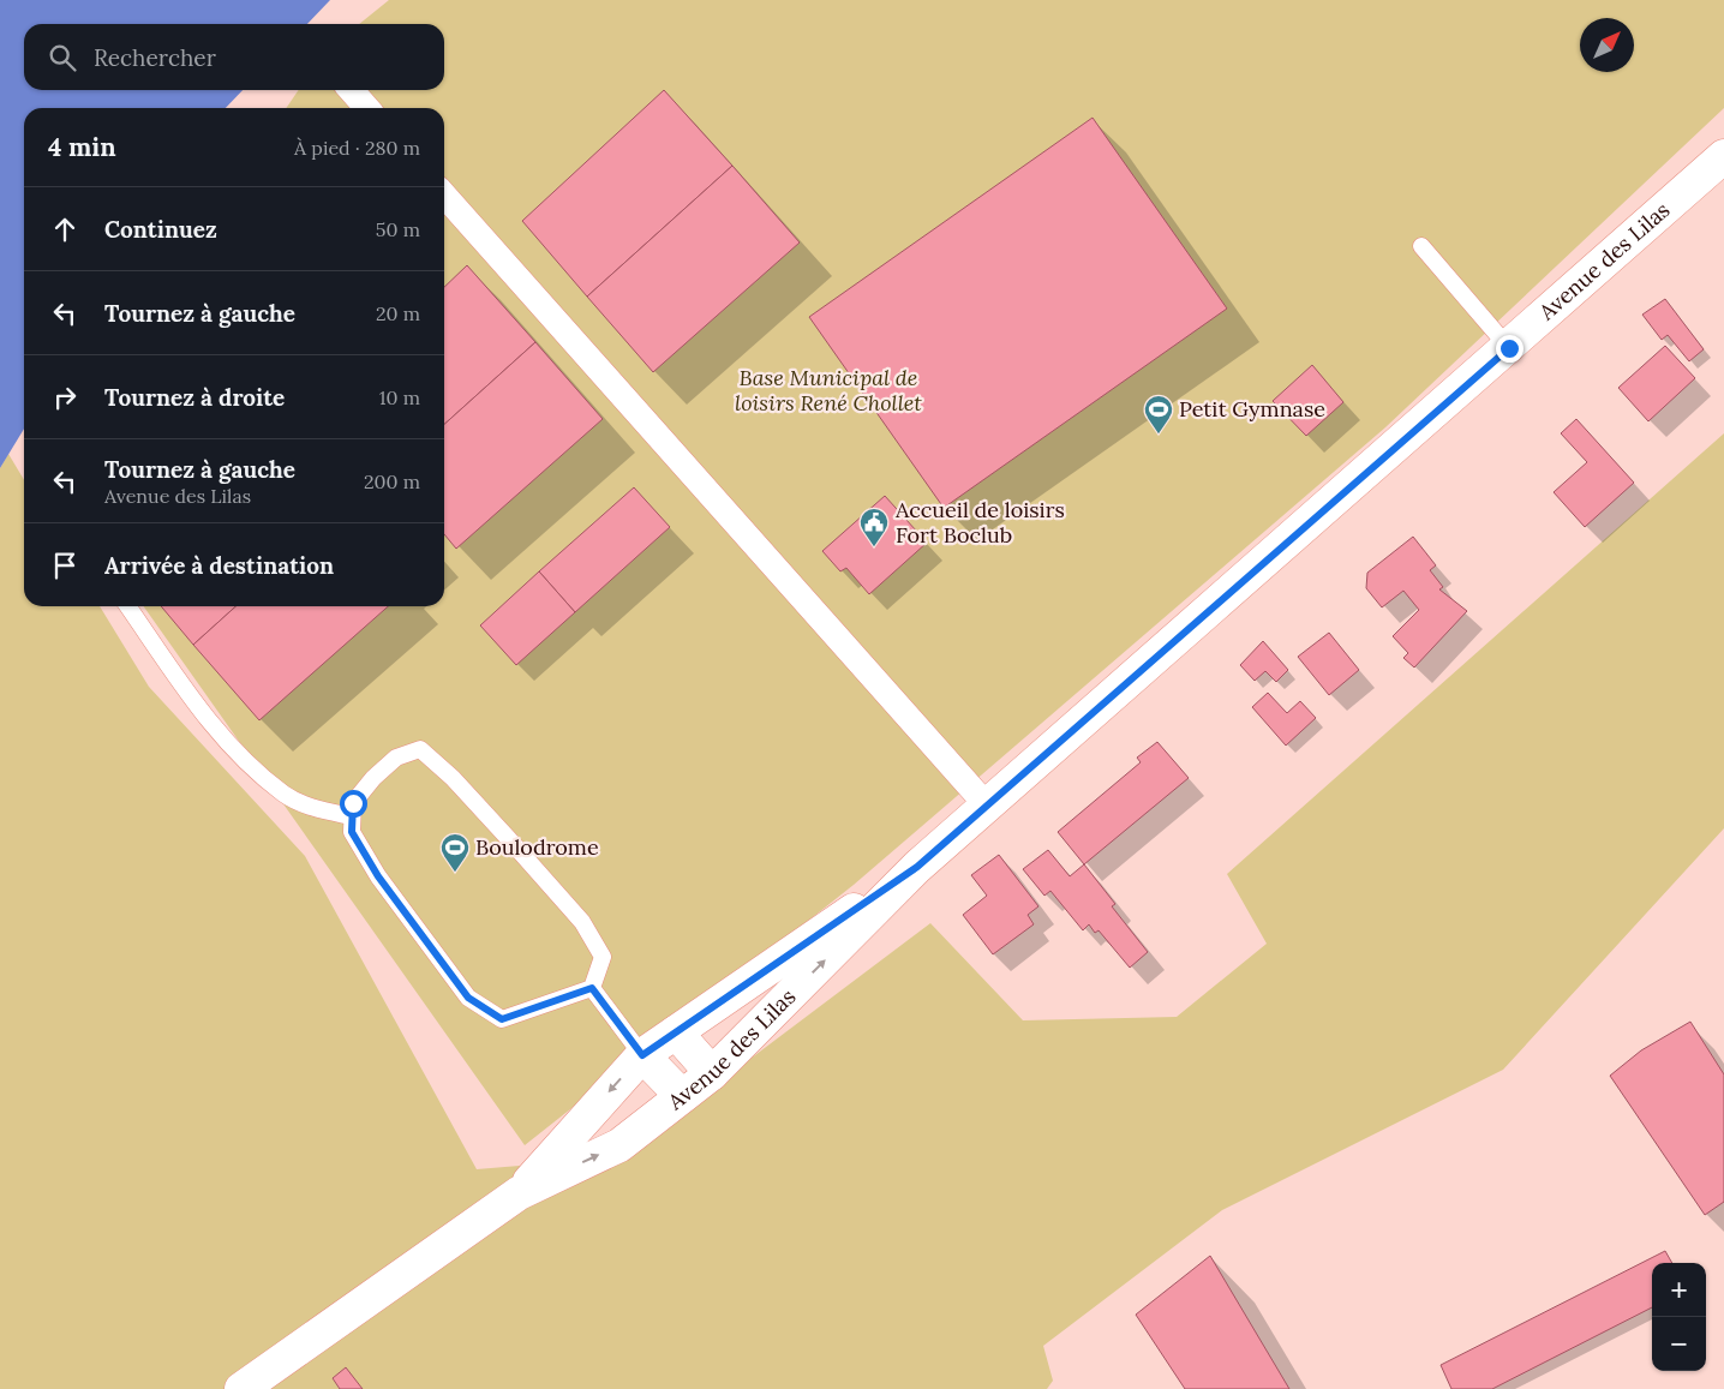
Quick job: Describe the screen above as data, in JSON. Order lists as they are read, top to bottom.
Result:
{
  "streets": {
    "street": ["Avenue des Lilas"]
  },
  "parks": ["Base Municipal de loisirs René Chollet"],
  "places": {
    "sports": ["Petit Gymnase", "Boulodrome"],
    "public building": ["Accueil de loisirs Fort Boclub"]
  },
  "north": "top right",
  "page": {
    "search": "Rechercher",
    "heading": ["4 min", "À pied · 280 m"],
    "list": [
      ["Continuez", "50 m"],
      ["Tournez à gauche", "20 m"],
      ["Tournez à droite", "10 m"],
      ["Tournez à gauche", "Avenue des Lilas", "200 m"],
      "Arrivée à destination"
    ],
    "map_buttons": ["+", "−"]
  }
}
